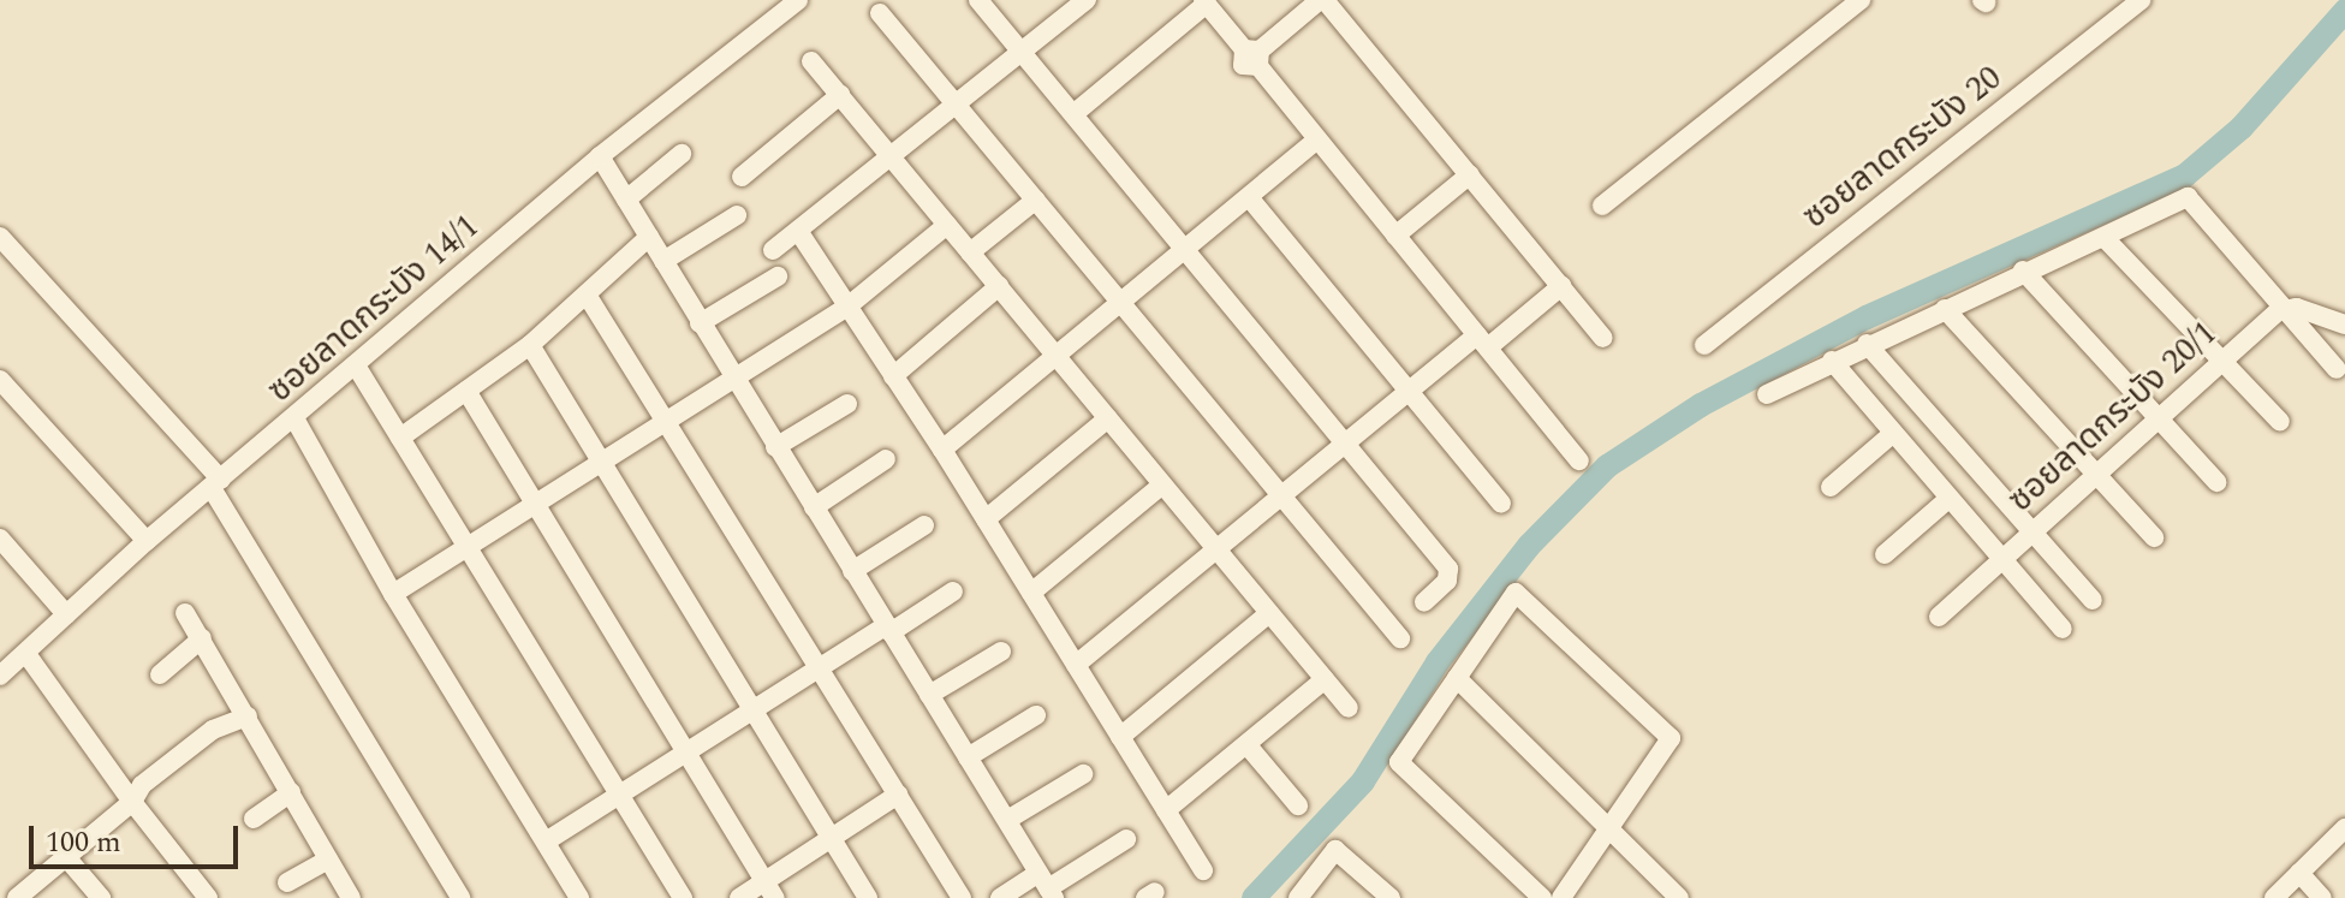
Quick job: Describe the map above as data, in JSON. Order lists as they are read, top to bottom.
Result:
{
  "streets": {
    "street": ["ซอยลาดกระบัง 20", "ซอยลาดกระบัง 14/1", "ซอยลาดกระบัง 20/1"]
  },
  "scale_bar": "100 m"
}
